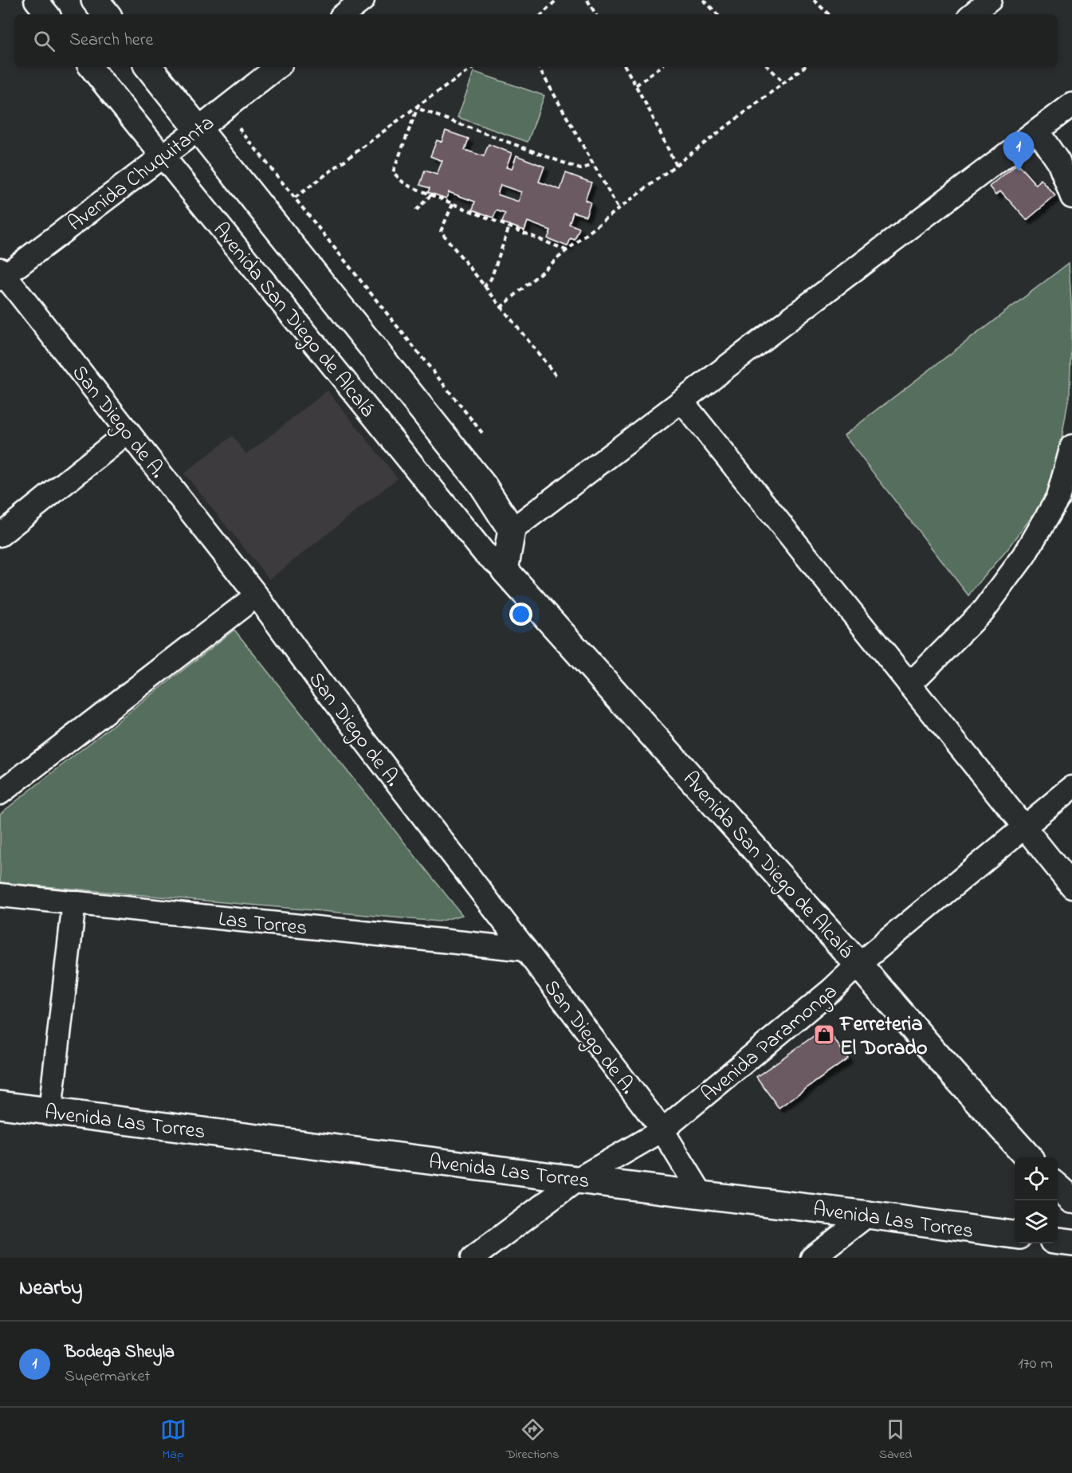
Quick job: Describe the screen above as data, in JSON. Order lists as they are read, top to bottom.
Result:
{
  "streets": {
    "street": [
      "Avenida Chuquitanta",
      "Avenida San Diego de Alcalá",
      "San Diego de A.",
      "Las Torres",
      "Avenida Paramonga",
      "Avenida Las Torres"
    ]
  },
  "crossings": [
    ["Avenida Chuquitanta", "Avenida San Diego de Alcalá"],
    ["Avenida Chuquitanta", "San Diego de A."],
    ["Avenida San Diego de Alcalá", "Avenida Paramonga"],
    ["San Diego de A.", "Las Torres"],
    ["San Diego de A.", "Avenida Paramonga"],
    ["San Diego de A.", "Avenida Las Torres"],
    ["Avenida Paramonga", "Avenida Las Torres"]
  ],
  "places": {
    "shop": ["Ferreteria El Dorado"]
  },
  "page": {
    "search": "Search here",
    "pins": "1",
    "heading": "Nearby",
    "list": [
      {
        "mark": "1",
        "name": "Bodega Sheyla",
        "note": "Supermarket",
        "value": "170 m"
      }
    ],
    "nav": ["Map", "Directions", "Saved"]
  }
}
